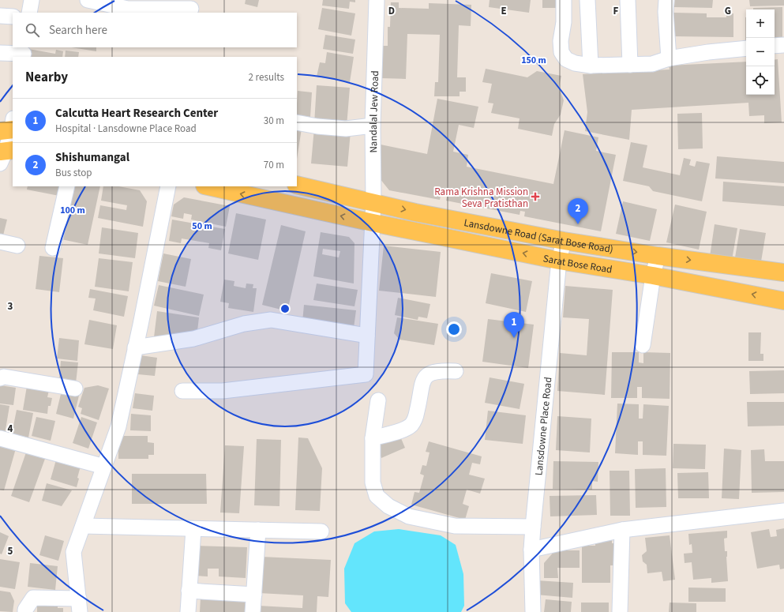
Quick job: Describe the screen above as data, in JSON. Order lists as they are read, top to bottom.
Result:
{
  "streets": {
    "main road": ["Lansdowne Road (Sarat Bose Road)", "Sarat Bose Road"],
    "street": ["Nandalal Jew Road", "Lansdowne Place Road"]
  },
  "crossings": [
    ["Nandalal Jew Road", "Lansdowne Road (Sarat Bose Road)"],
    ["Nandalal Jew Road", "Sarat Bose Road"],
    ["Lansdowne Road (Sarat Bose Road)", "Lansdowne Place Road"],
    ["Sarat Bose Road", "Lansdowne Place Road"]
  ],
  "one_way": ["Lansdowne Road (Sarat Bose Road)", "Sarat Bose Road"],
  "places": {
    "health": ["Rama Krishna Mission Seva Pratisthan"]
  },
  "page": {
    "map_buttons": ["+", "−"],
    "search": "Search here",
    "heading": ["Nearby", "2 results"],
    "list": [
      {
        "mark": "1",
        "name": "Calcutta Heart Research Center",
        "note": "Hospital · Lansdowne Place Road",
        "value": "30 m"
      },
      {
        "mark": "2",
        "name": "Shishumangal",
        "note": "Bus stop",
        "value": "70 m"
      }
    ],
    "pins": ["2", "1"]
  },
  "grid": {
    "columns": [
      "D",
      "E",
      "F",
      "G"
    ],
    "rows": ["3", "4", "5"]
  },
  "rings": ["150 m", "100 m", "50 m"]
}
